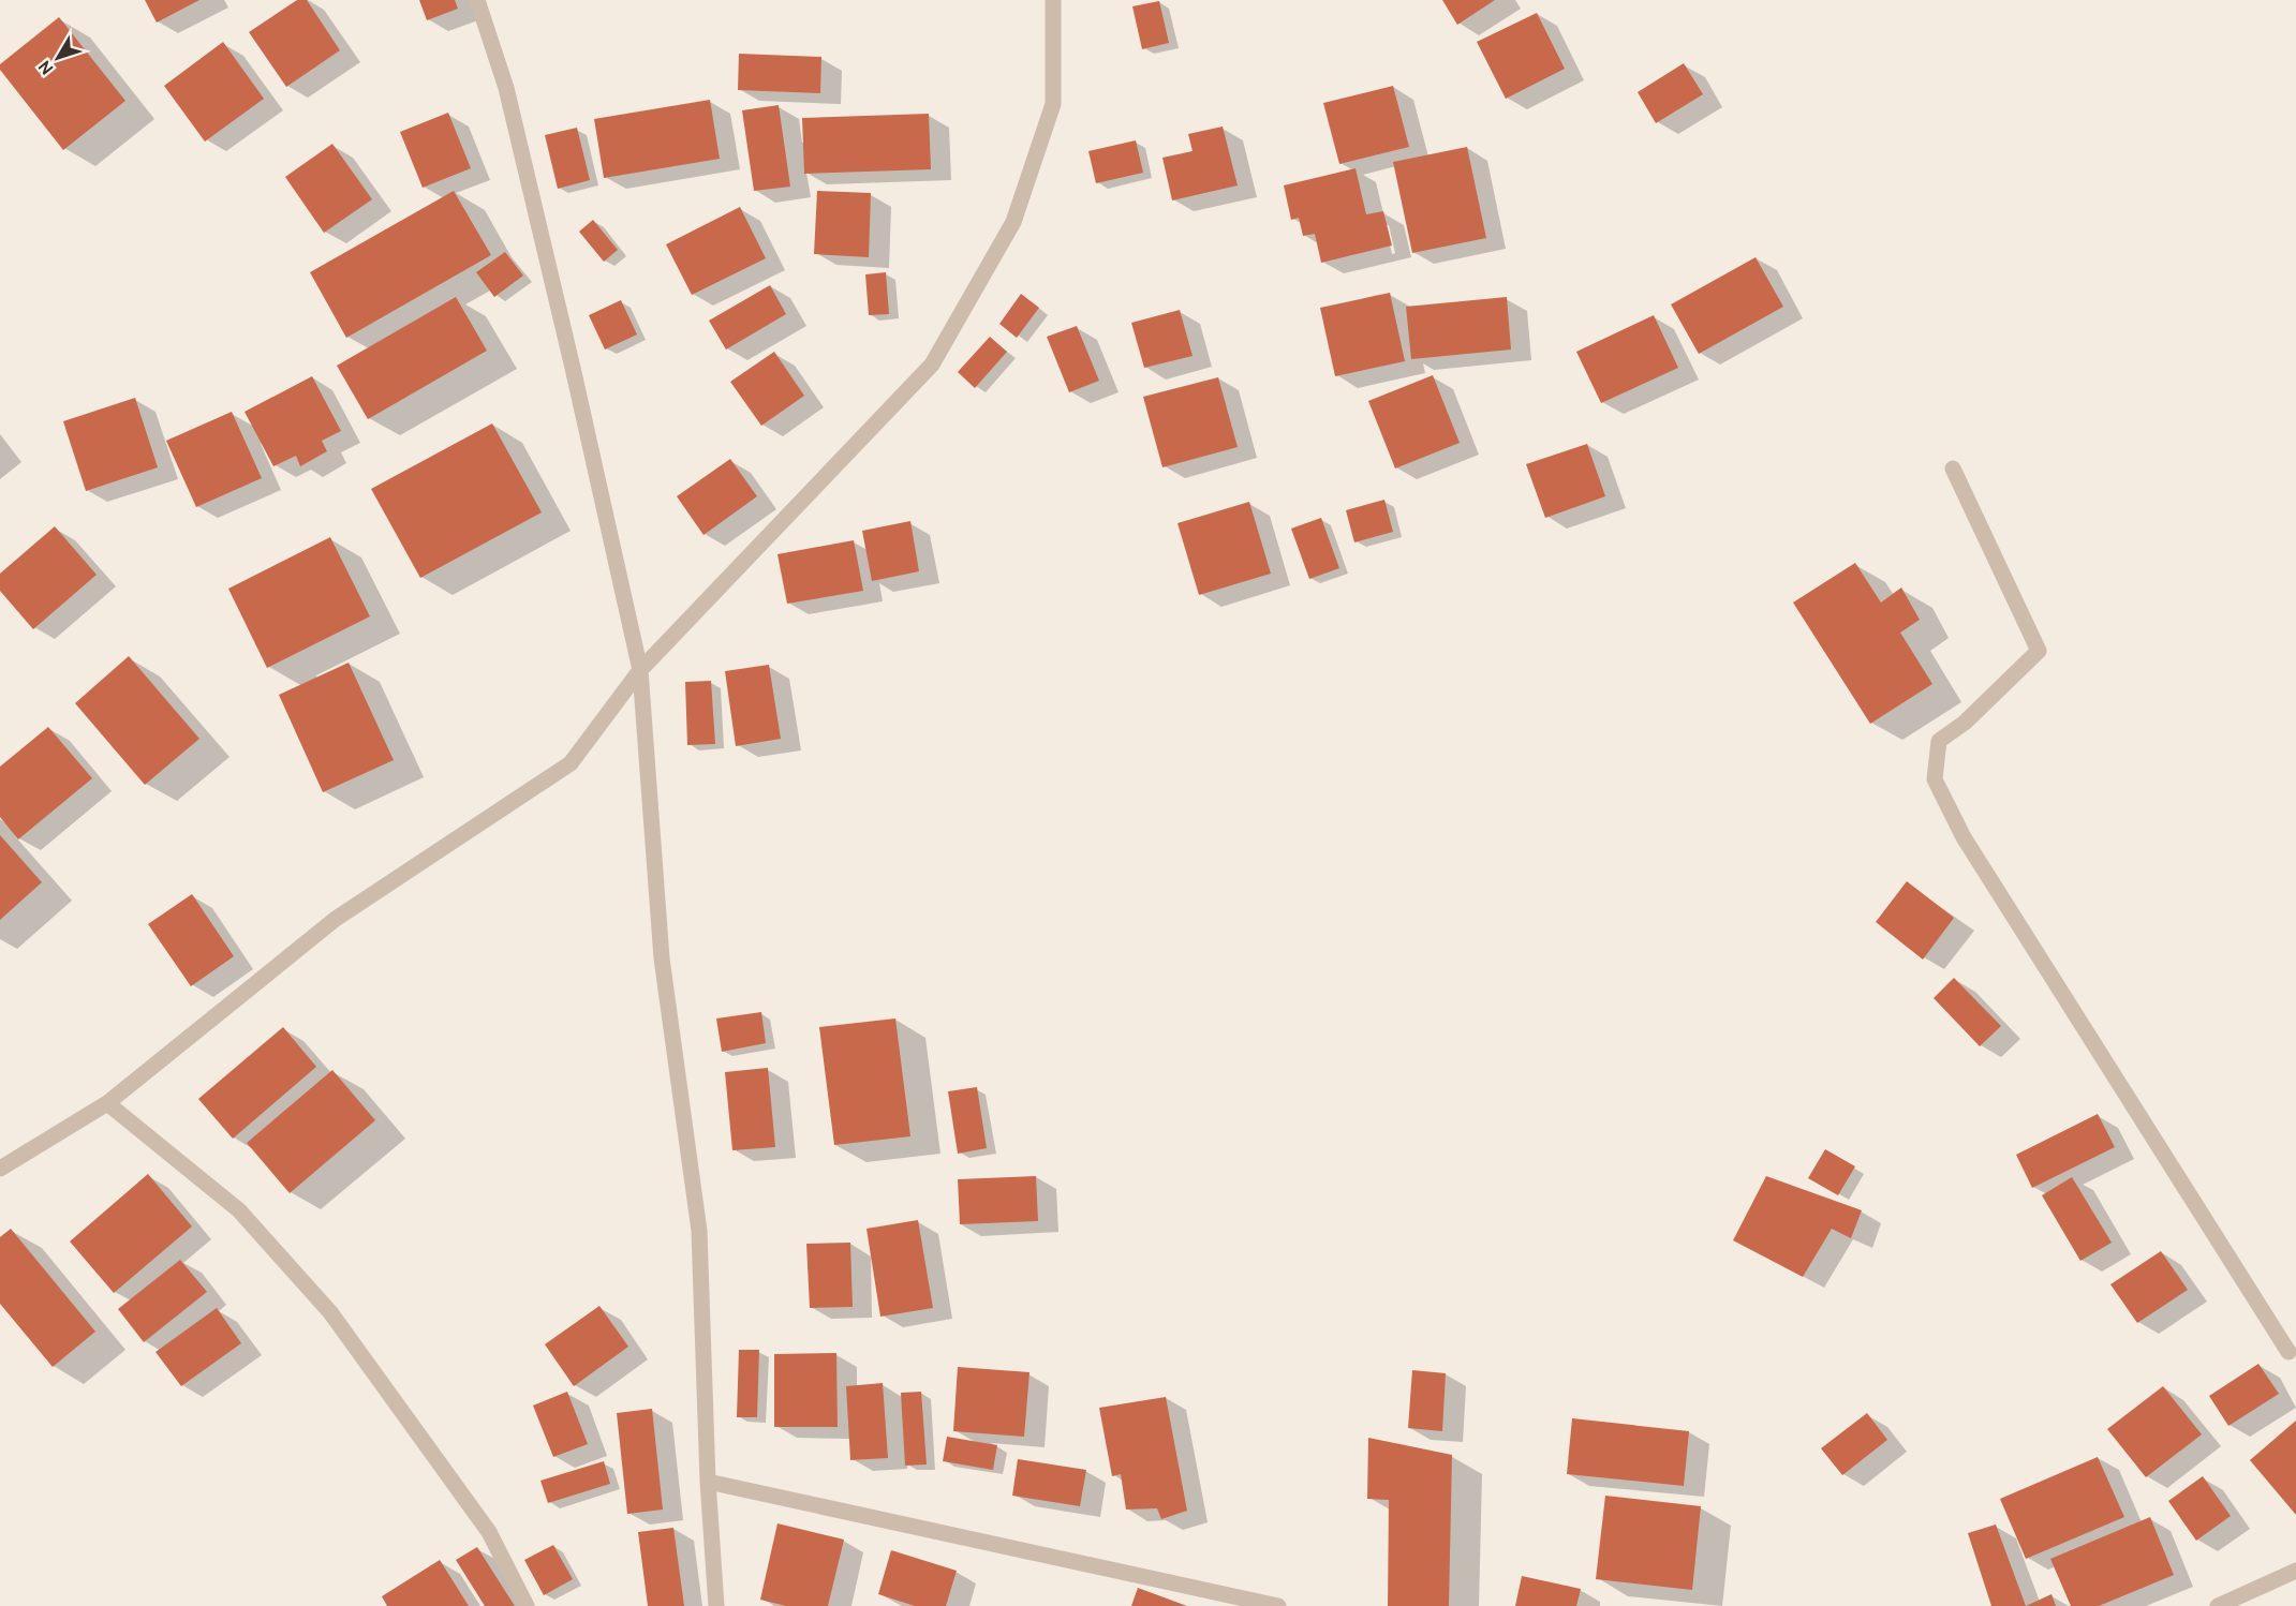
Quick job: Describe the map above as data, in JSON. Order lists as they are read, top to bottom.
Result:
{
  "north": "bottom left"
}
